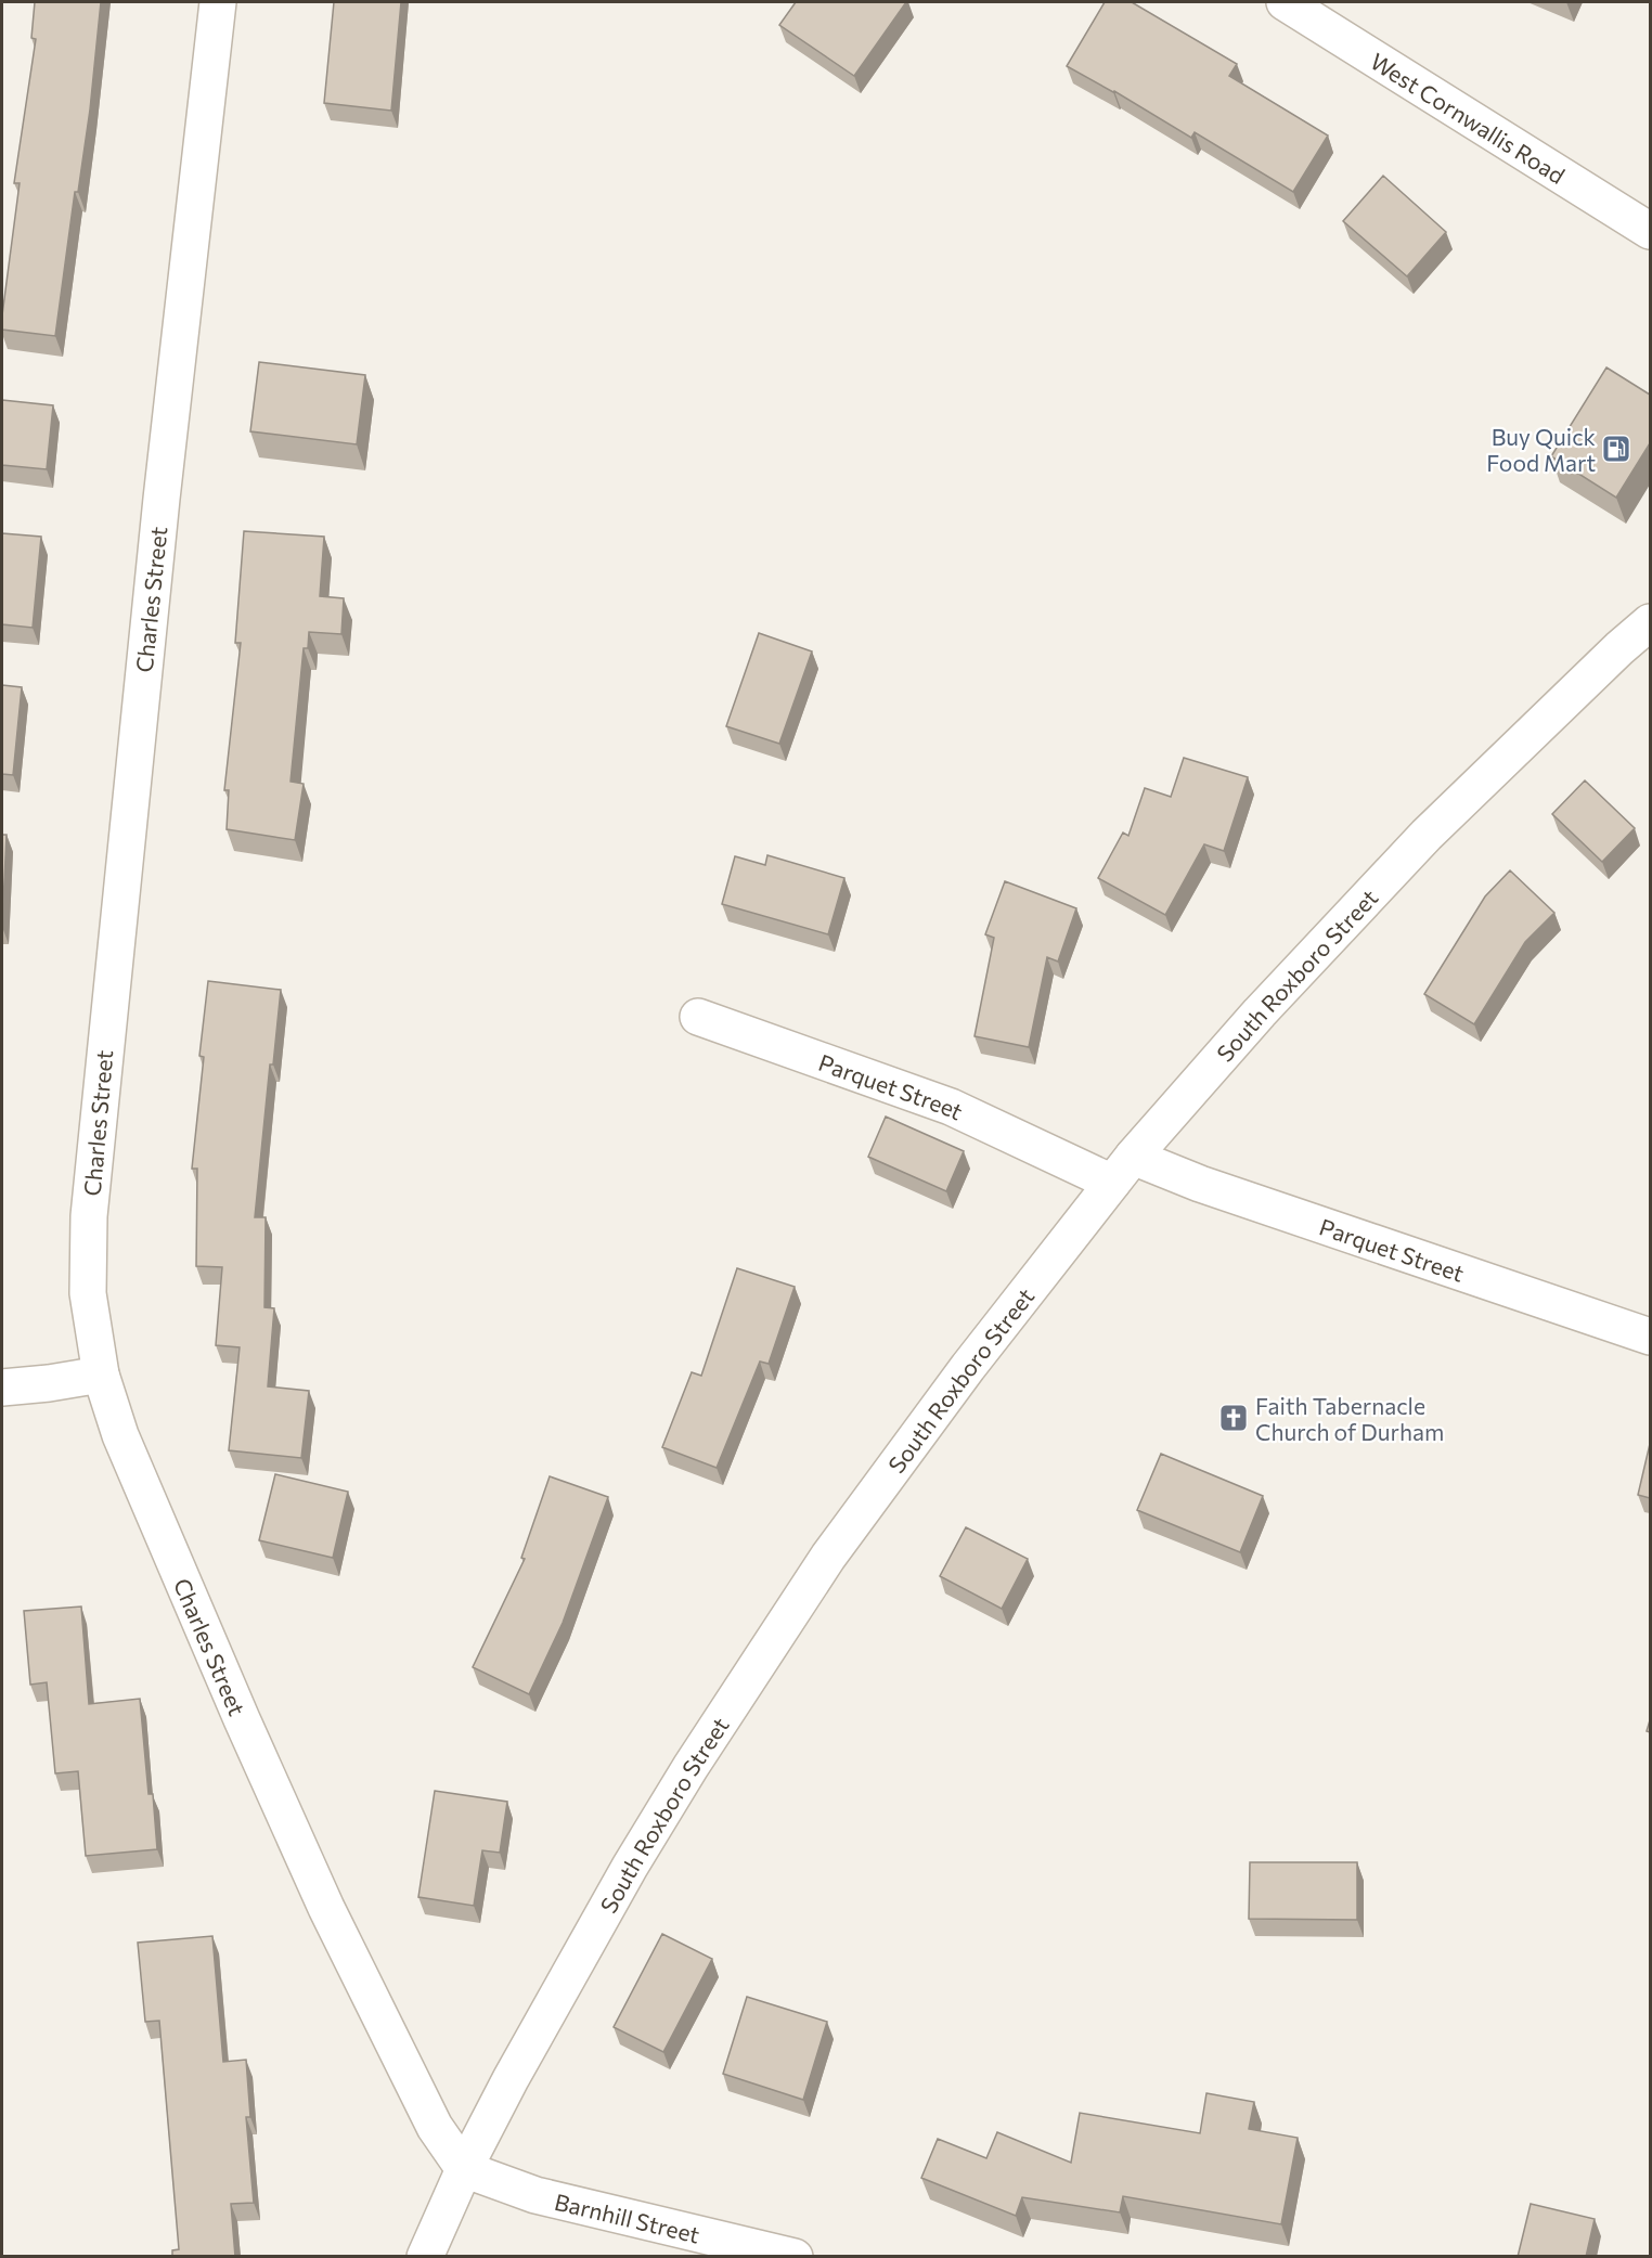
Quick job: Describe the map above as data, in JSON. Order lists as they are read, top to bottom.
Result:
{
  "streets": {
    "street": [
      "West Cornwallis Road",
      "Charles Street",
      "South Roxboro Street",
      "Parquet Street",
      "Barnhill Street"
    ]
  },
  "crossings": [
    ["Charles Street", "South Roxboro Street"],
    ["Charles Street", "Barnhill Street"],
    ["South Roxboro Street", "Parquet Street"],
    ["South Roxboro Street", "Barnhill Street"]
  ],
  "places": {
    "fuel station": ["Buy Quick Food Mart"],
    "church": ["Faith Tabernacle Church of Durham"]
  }
}
